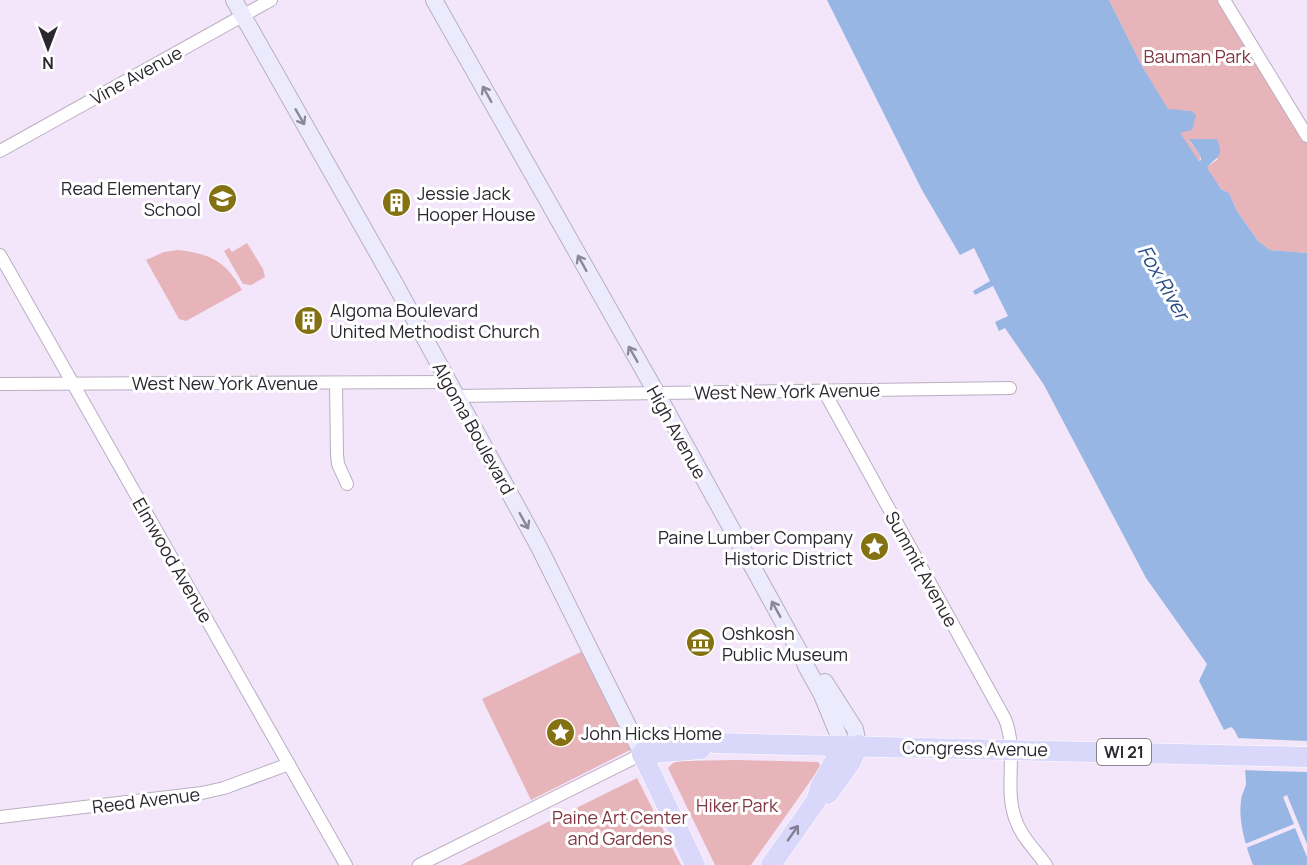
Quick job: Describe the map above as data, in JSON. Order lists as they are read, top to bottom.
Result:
{
  "streets": {
    "main road": [
      "Algoma Boulevard",
      "High Avenue",
      "Congress Avenue",
      "WI 21"
    ],
    "street": [
      "Vine Avenue",
      "West New York Avenue",
      "Elmwood Avenue",
      "Summit Avenue",
      "Reed Avenue"
    ]
  },
  "crossings": [
    ["Vine Avenue", "Algoma Boulevard"],
    ["West New York Avenue", "Algoma Boulevard"],
    ["West New York Avenue", "High Avenue"],
    ["West New York Avenue", "Elmwood Avenue"],
    ["West New York Avenue", "Summit Avenue"],
    ["Algoma Boulevard", "Congress Avenue"],
    ["High Avenue", "Congress Avenue"],
    ["Elmwood Avenue", "Reed Avenue"],
    ["Summit Avenue", "Congress Avenue"]
  ],
  "one_way": ["Algoma Boulevard", "High Avenue"],
  "water": ["Fox River"],
  "parks": ["Bauman Park", "Hiker Park", "Paine Art Center and Gardens"],
  "places": {
    "school or university": ["Read Elementary School"],
    "building": ["Jessie Jack Hooper House", "Algoma Boulevard United Methodist Church"],
    "place": ["Paine Lumber Company Historic District", "John Hicks Home"],
    "museum": ["Oshkosh Public Museum"]
  },
  "north": "bottom"
}
